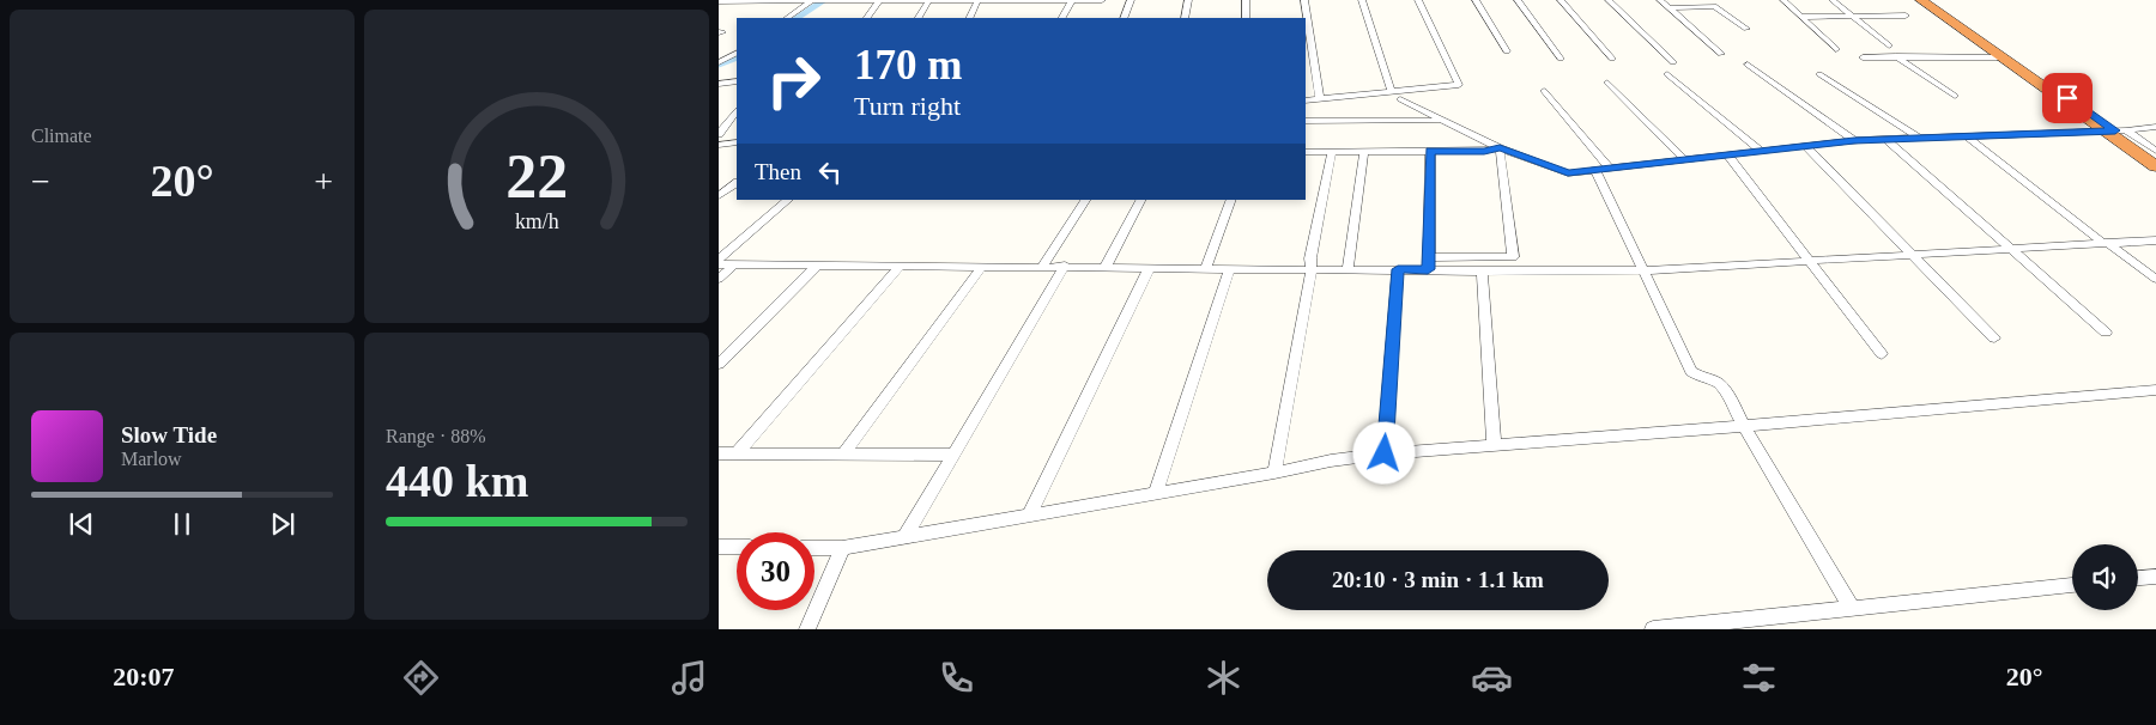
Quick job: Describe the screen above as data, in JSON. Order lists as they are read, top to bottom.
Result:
{
  "page": {
    "tile": [
      "Climate",
      ["Range · 88%", "440 km"]
    ],
    "turn": ["170 m", "Turn right"],
    "then": "Then",
    "heat": ["−", "20°", "+"],
    "song": ["Slow Tide", "Marlow"],
    "limit": "30",
    "trip": "20:10 · 3 min · 1.1 km",
    "tabs": ["20:07", "20°"],
    "gauge": ["22", "km/h"]
  }
}
